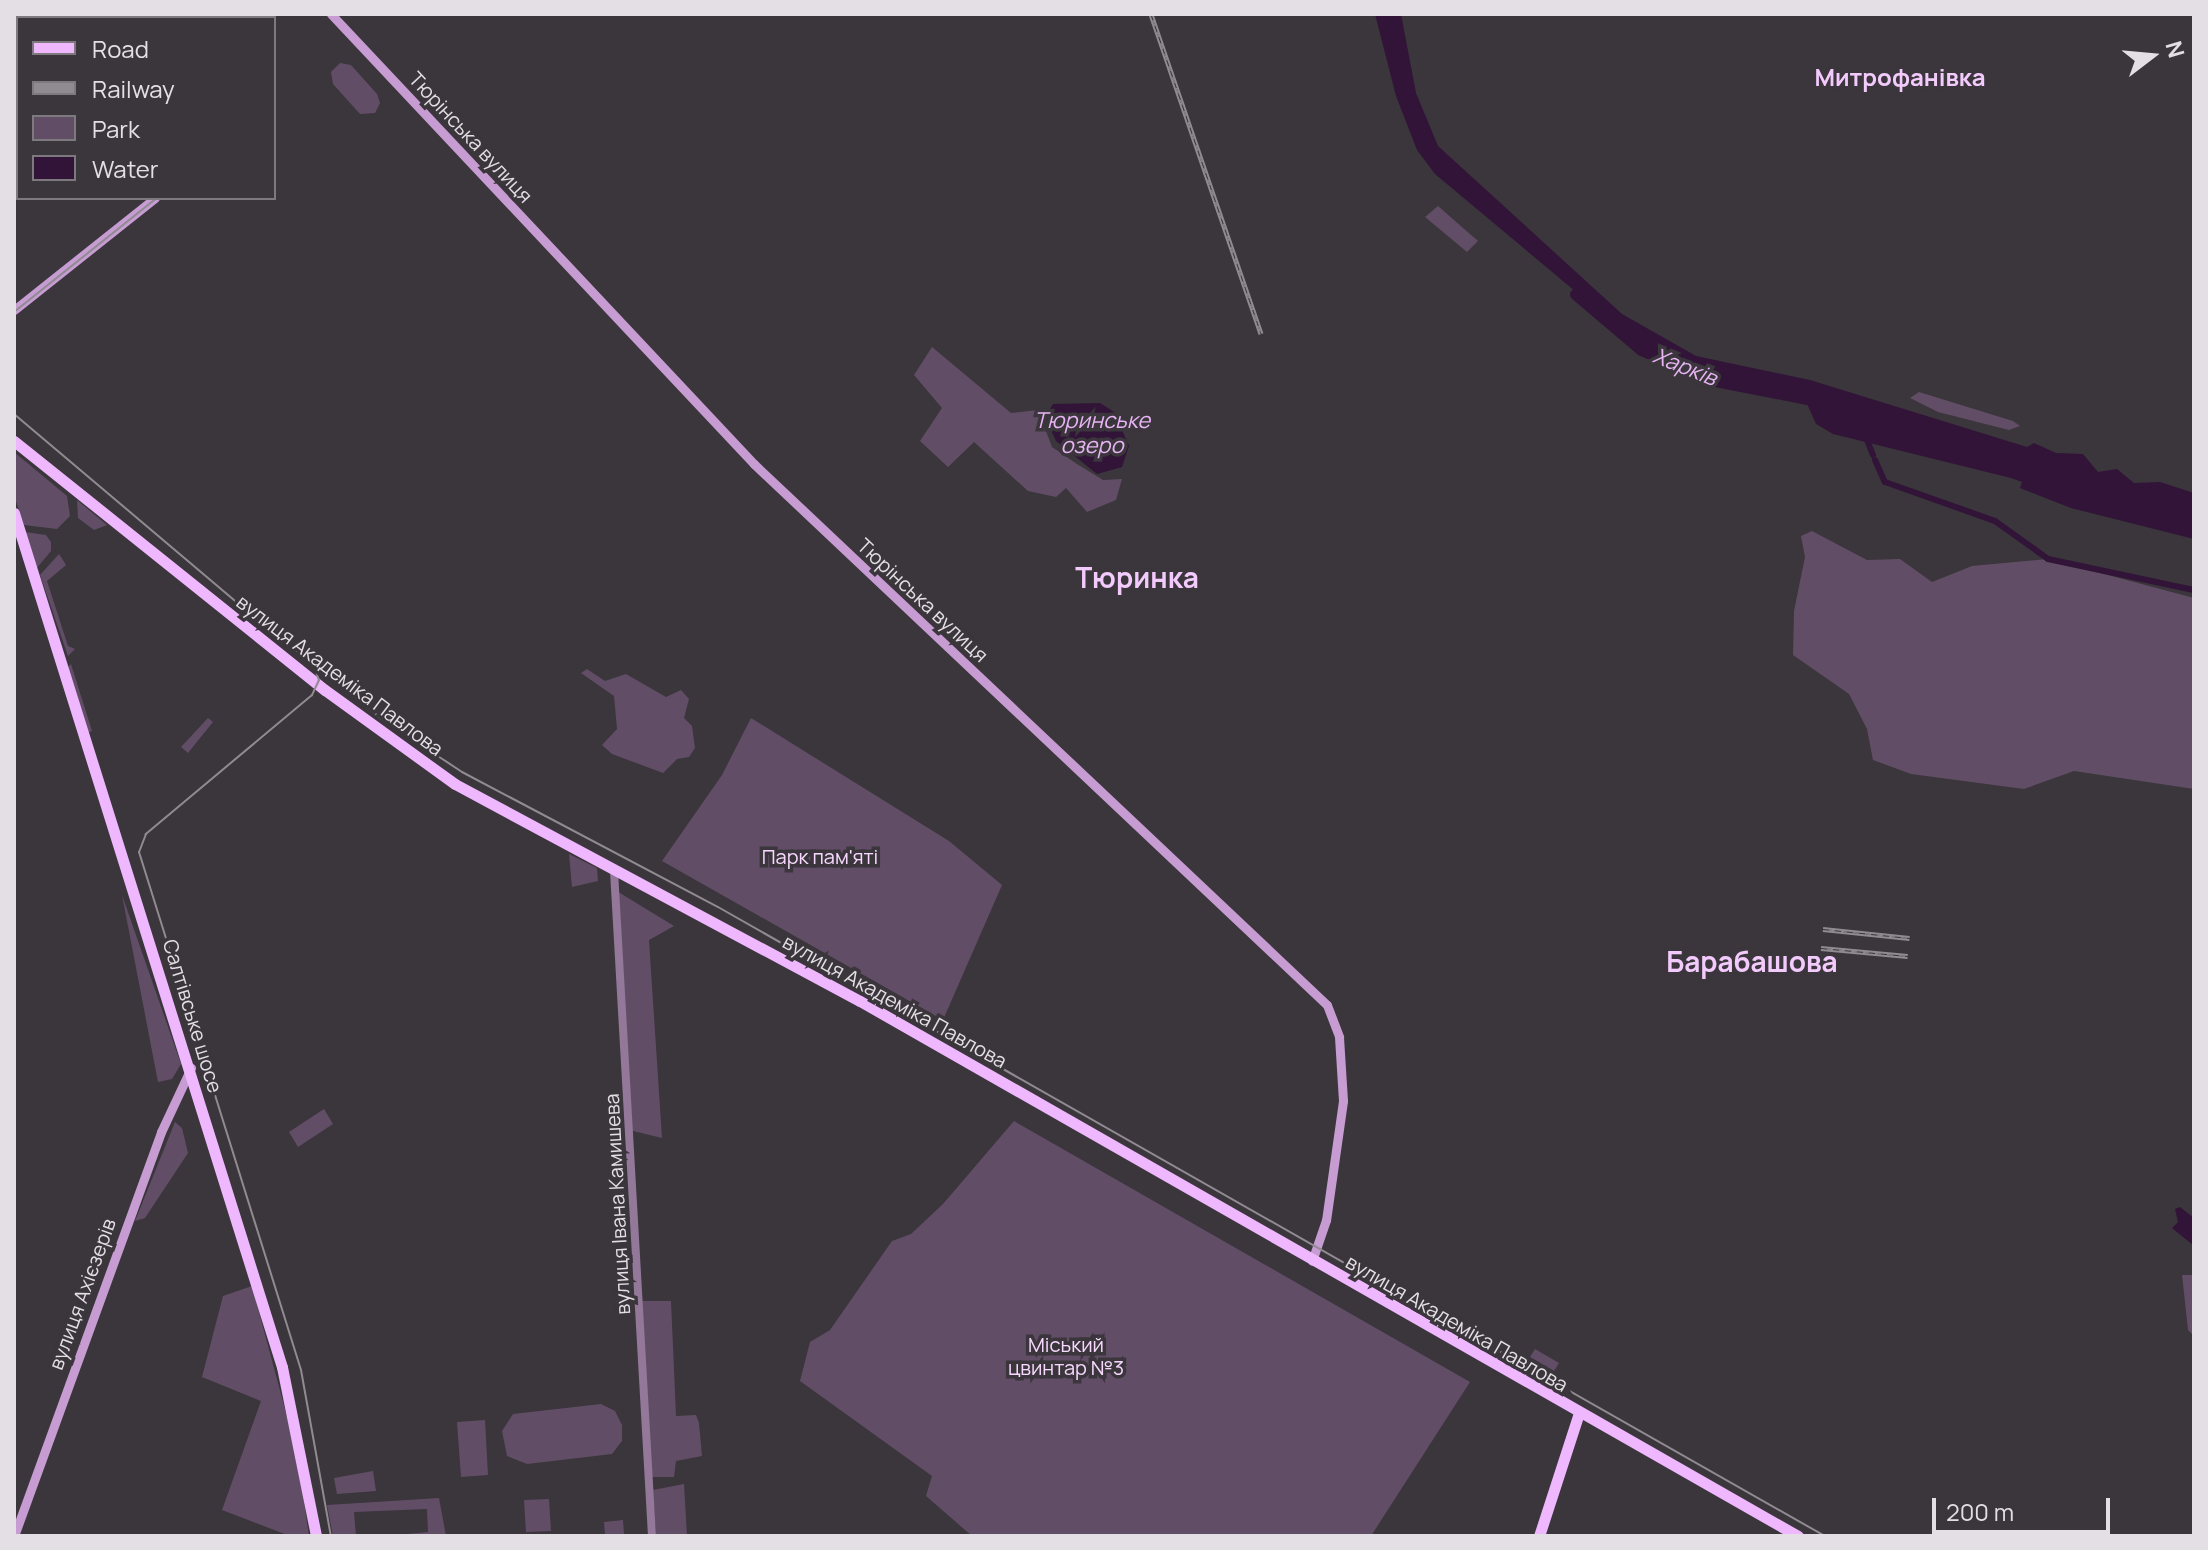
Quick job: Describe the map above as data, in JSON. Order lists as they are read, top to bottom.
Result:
{
  "streets": {
    "main road": [
      "Тюрінська вулиця",
      "вулиця Академіка Павлова",
      "Салтівське шосе",
      "вулиця Ахієзерів"
    ],
    "street": ["вулиця Івана Камишева"]
  },
  "crossings": [
    ["Тюрінська вулиця", "вулиця Академіка Павлова"],
    ["вулиця Академіка Павлова", "вулиця Івана Камишева"],
    ["Салтівське шосе", "вулиця Ахієзерів"]
  ],
  "districts": ["Митрофанівка", "Тюринка", "Барабашова"],
  "water": ["Харків", "Тюринське озеро"],
  "parks": ["Парк пам'яті", "Міський цвинтар №3"],
  "legend": [
    "Road",
    "Railway",
    "Park",
    "Water"
  ],
  "scale_bar": "200 m",
  "north": "right"
}
